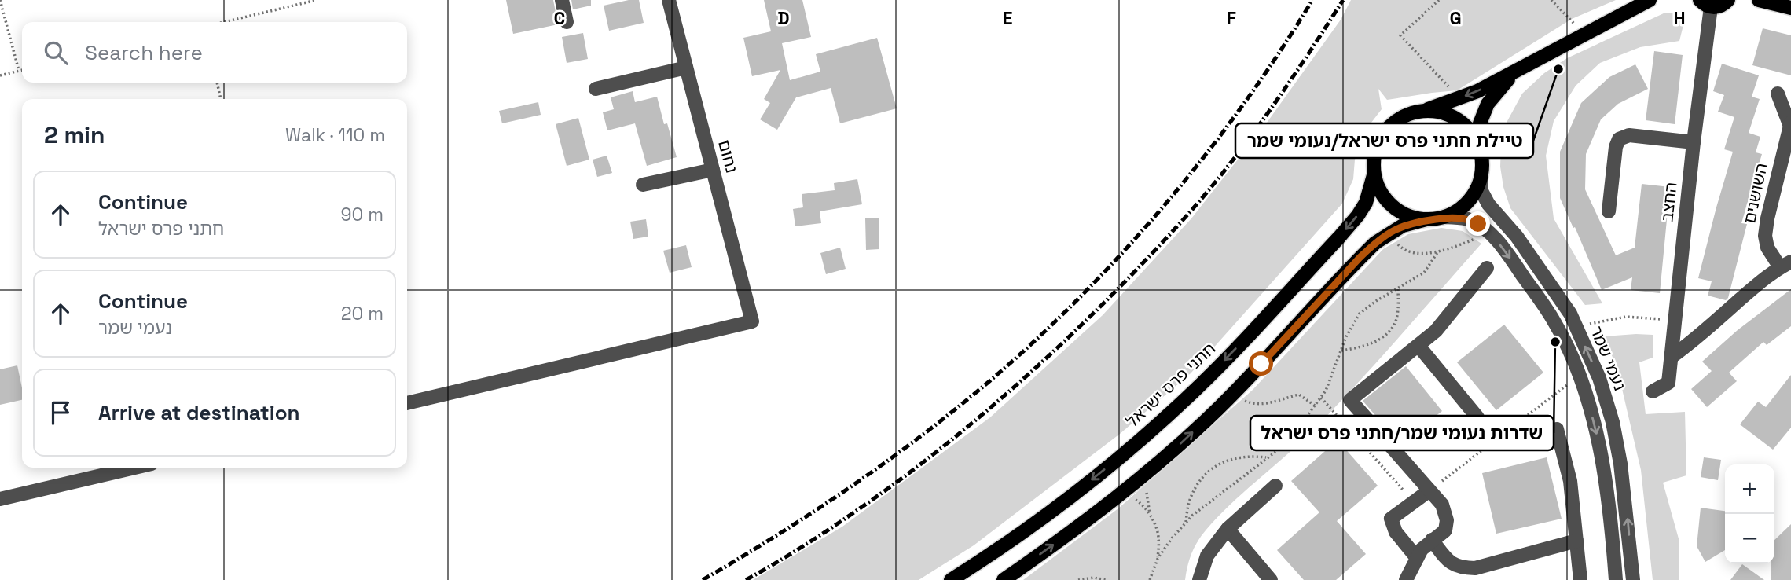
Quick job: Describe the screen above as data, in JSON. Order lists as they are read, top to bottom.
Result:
{
  "streets": {
    "main road": ["חתני פרס ישראל"],
    "street": [
      "נחום",
      "השושנים",
      "החצב",
      "נעמי שמר"
    ]
  },
  "crossings": [
    ["השושנים", "החצב"],
    ["נעמי שמר", "חתני פרס ישראל"]
  ],
  "places": ["טיילת חתני פרס ישראל/נעומי שמר", "שדרות נעומי שמר/חתני פרס ישראל"],
  "page": {
    "search": "Search here",
    "heading": ["2 min", "Walk · 110 m"],
    "list": [
      ["Continue", "חתני פרס ישראל", "90 m"],
      ["Continue", "נעמי שמר", "20 m"],
      "Arrive at destination"
    ],
    "map_buttons": ["+", "−"]
  },
  "grid": {
    "columns": [
      "C",
      "D",
      "E",
      "F",
      "G",
      "H"
    ]
  }
}
